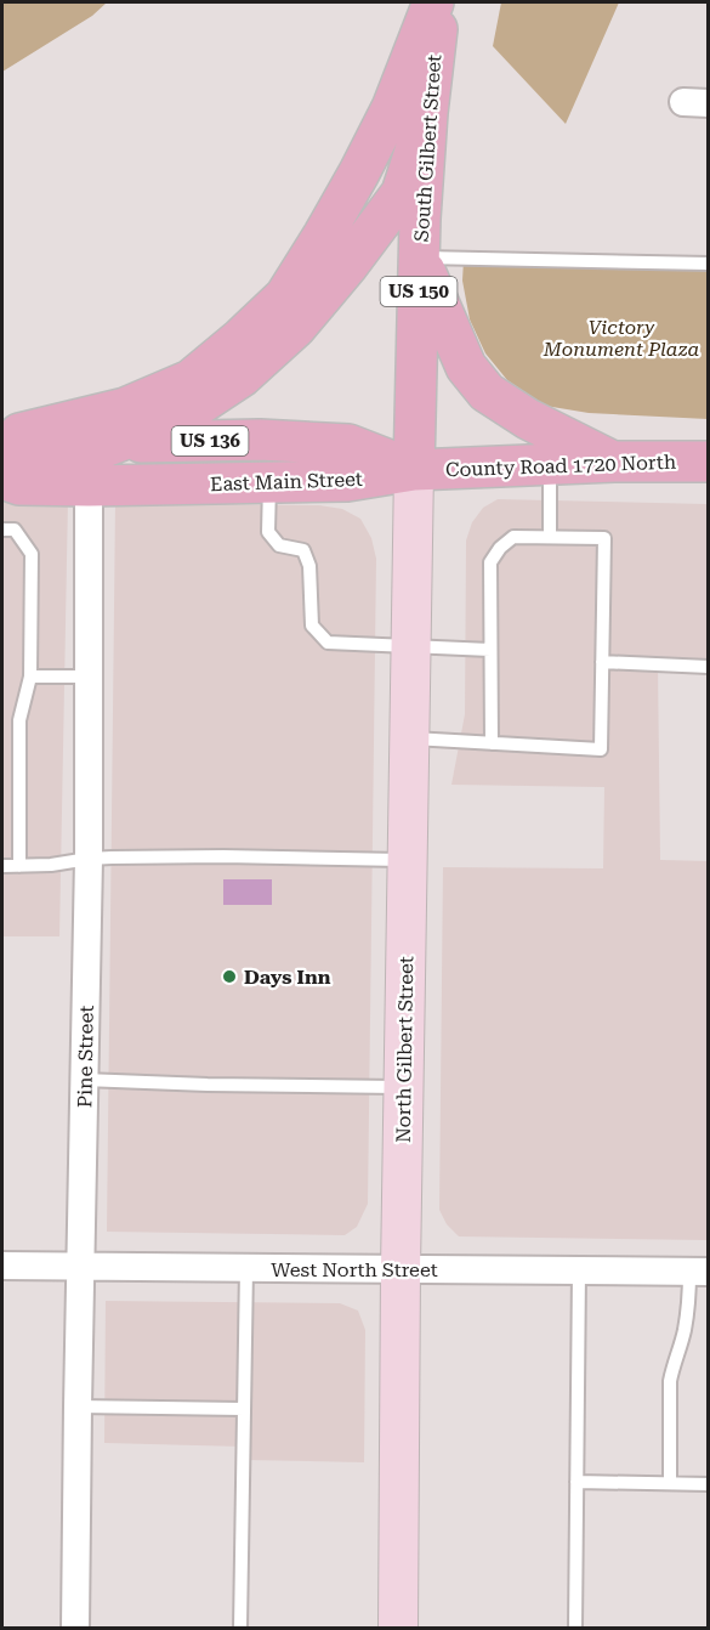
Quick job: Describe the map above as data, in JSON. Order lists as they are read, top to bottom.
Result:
{
  "streets": {
    "main road": [
      "South Gilbert Street",
      "US 150",
      "US 136",
      "County Road 1720 North",
      "East Main Street",
      "North Gilbert Street"
    ],
    "street": ["Pine Street", "West North Street"]
  },
  "crossings": [
    ["South Gilbert Street", "County Road 1720 North"],
    ["South Gilbert Street", "East Main Street"],
    ["South Gilbert Street", "North Gilbert Street"],
    ["County Road 1720 North", "East Main Street"],
    ["County Road 1720 North", "North Gilbert Street"],
    ["East Main Street", "North Gilbert Street"],
    ["East Main Street", "Pine Street"],
    ["North Gilbert Street", "West North Street"],
    ["Pine Street", "West North Street"]
  ],
  "parks": ["Victory Monument Plaza"],
  "places": ["Days Inn"]
}
